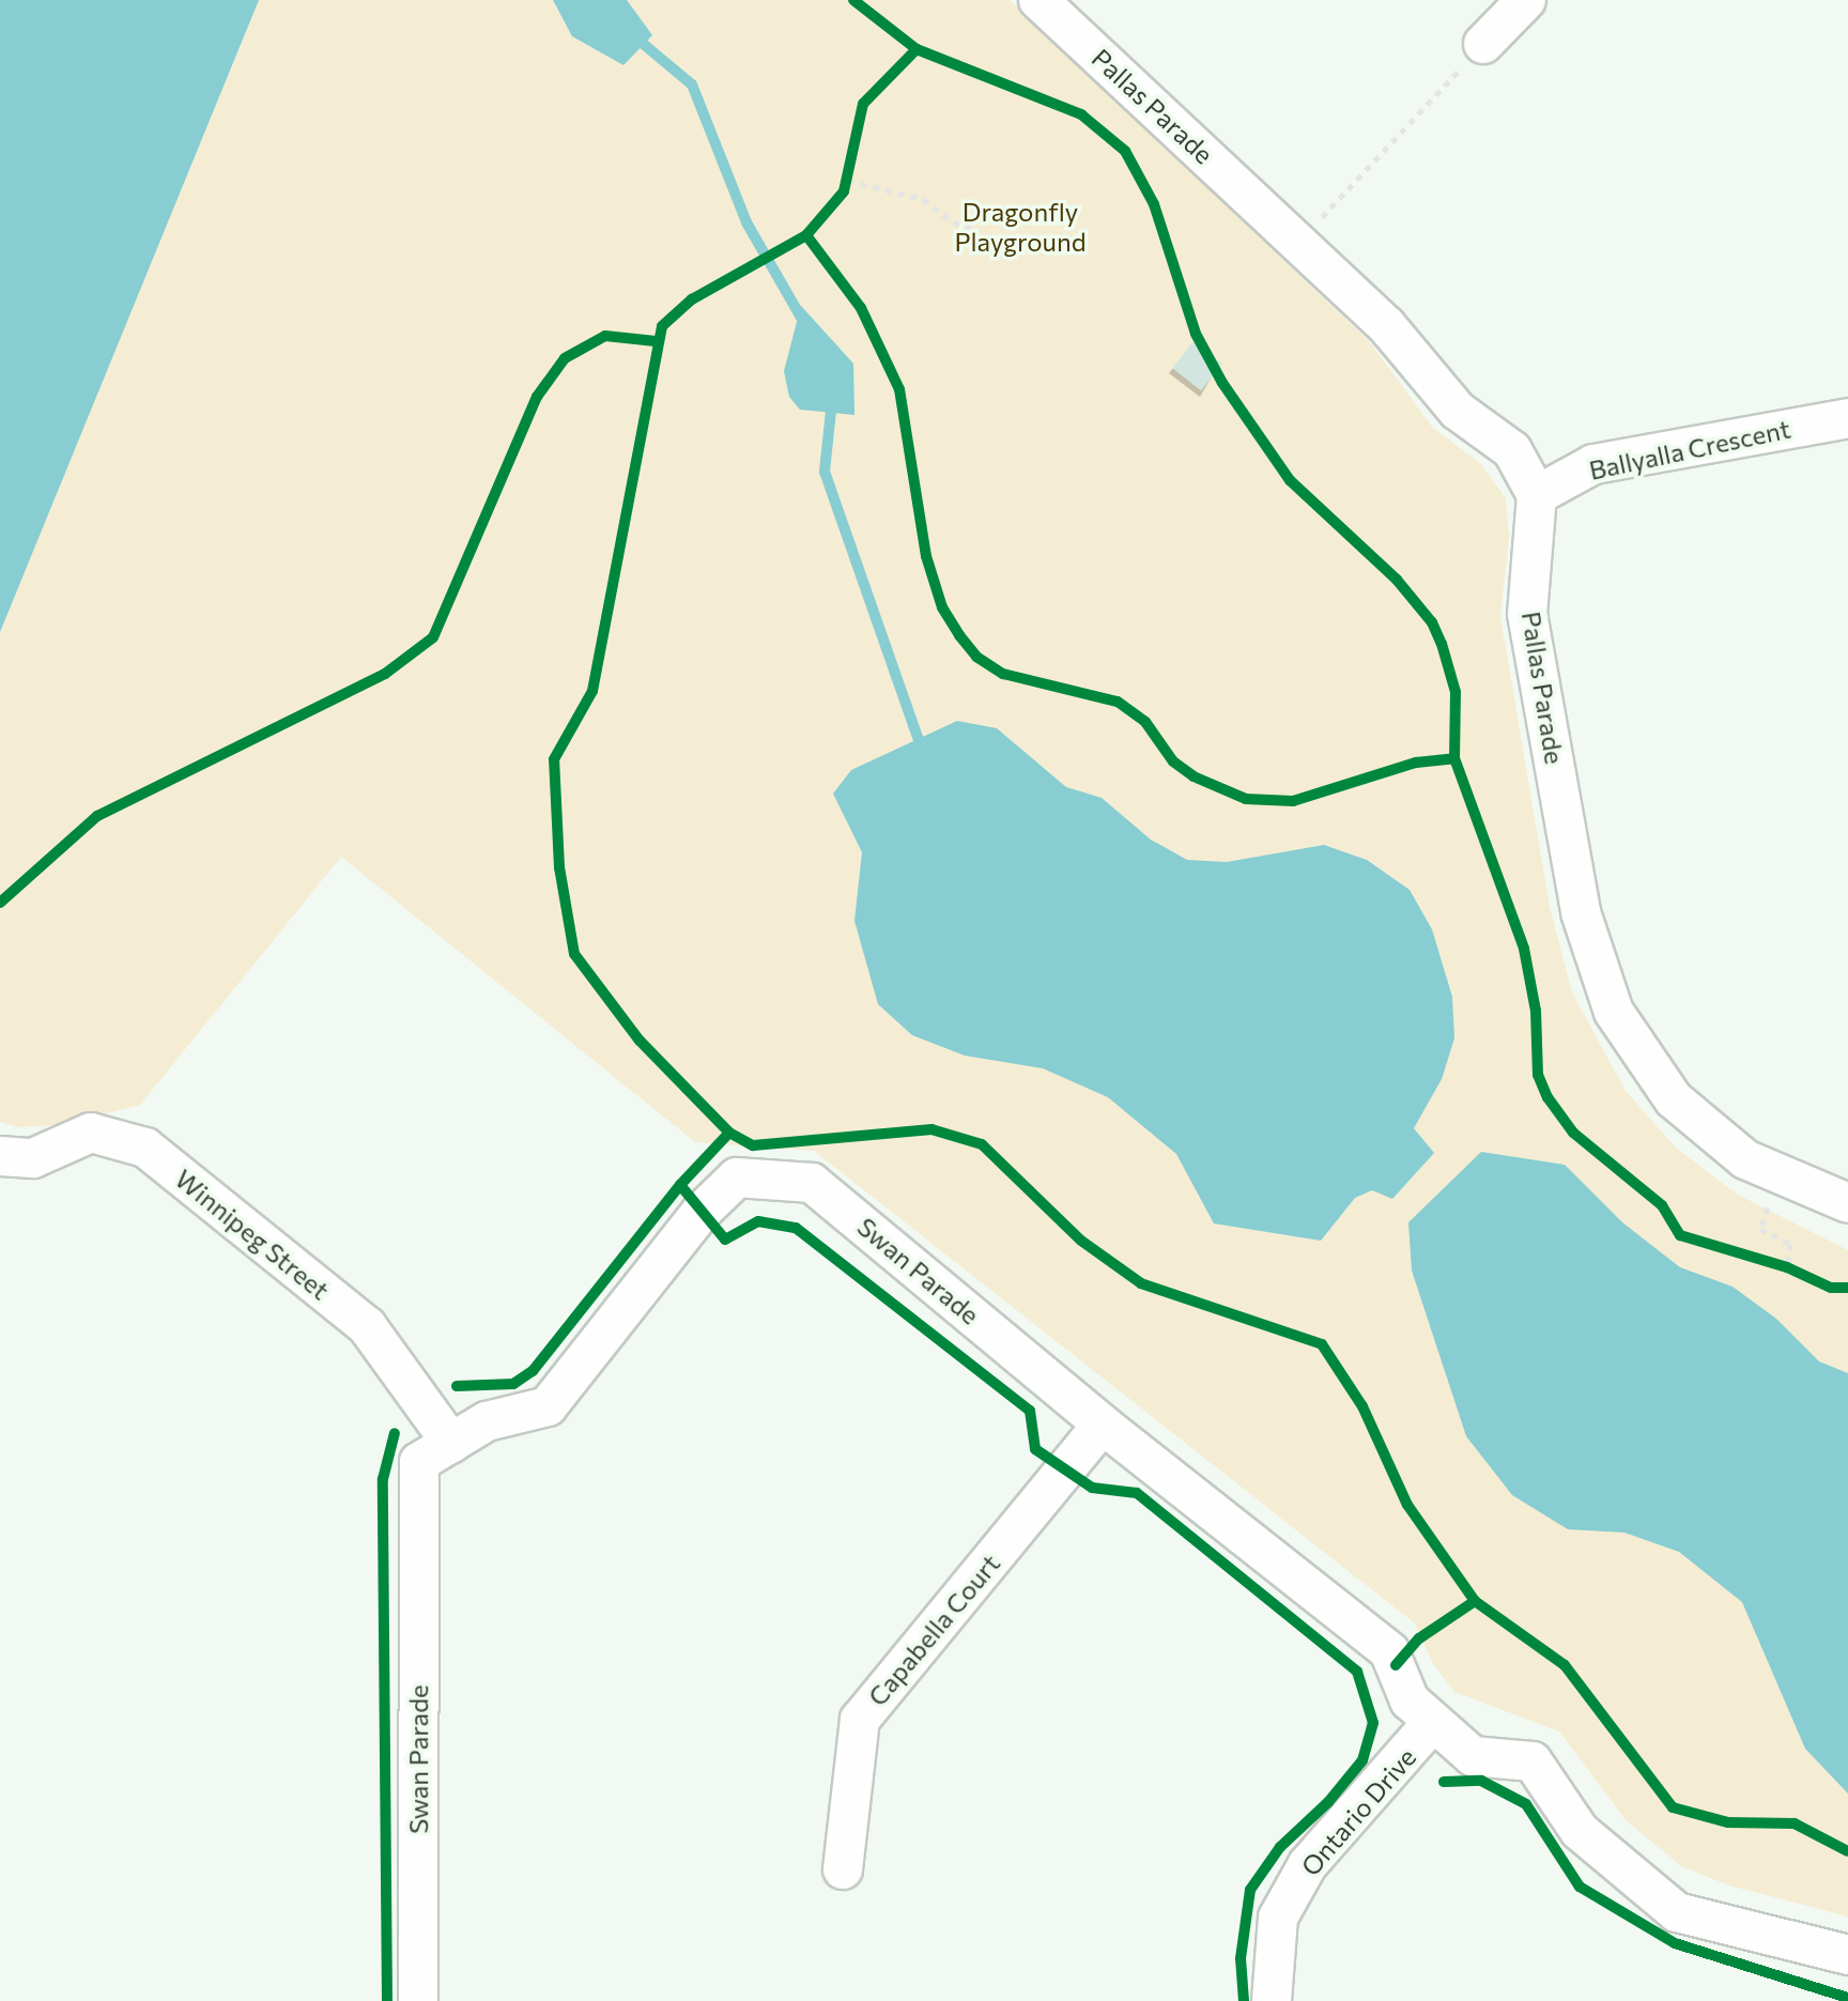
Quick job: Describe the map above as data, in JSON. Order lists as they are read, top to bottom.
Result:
{
  "streets": {
    "street": [
      "Pallas Parade",
      "Ballyalla Crescent",
      "Winnipeg Street",
      "Swan Parade",
      "Capabella Court",
      "Ontario Drive"
    ]
  },
  "crossings": [
    ["Pallas Parade", "Ballyalla Crescent"],
    ["Winnipeg Street", "Swan Parade"],
    ["Swan Parade", "Capabella Court"],
    ["Swan Parade", "Ontario Drive"]
  ],
  "parks": ["Dragonfly Playground"]
}
